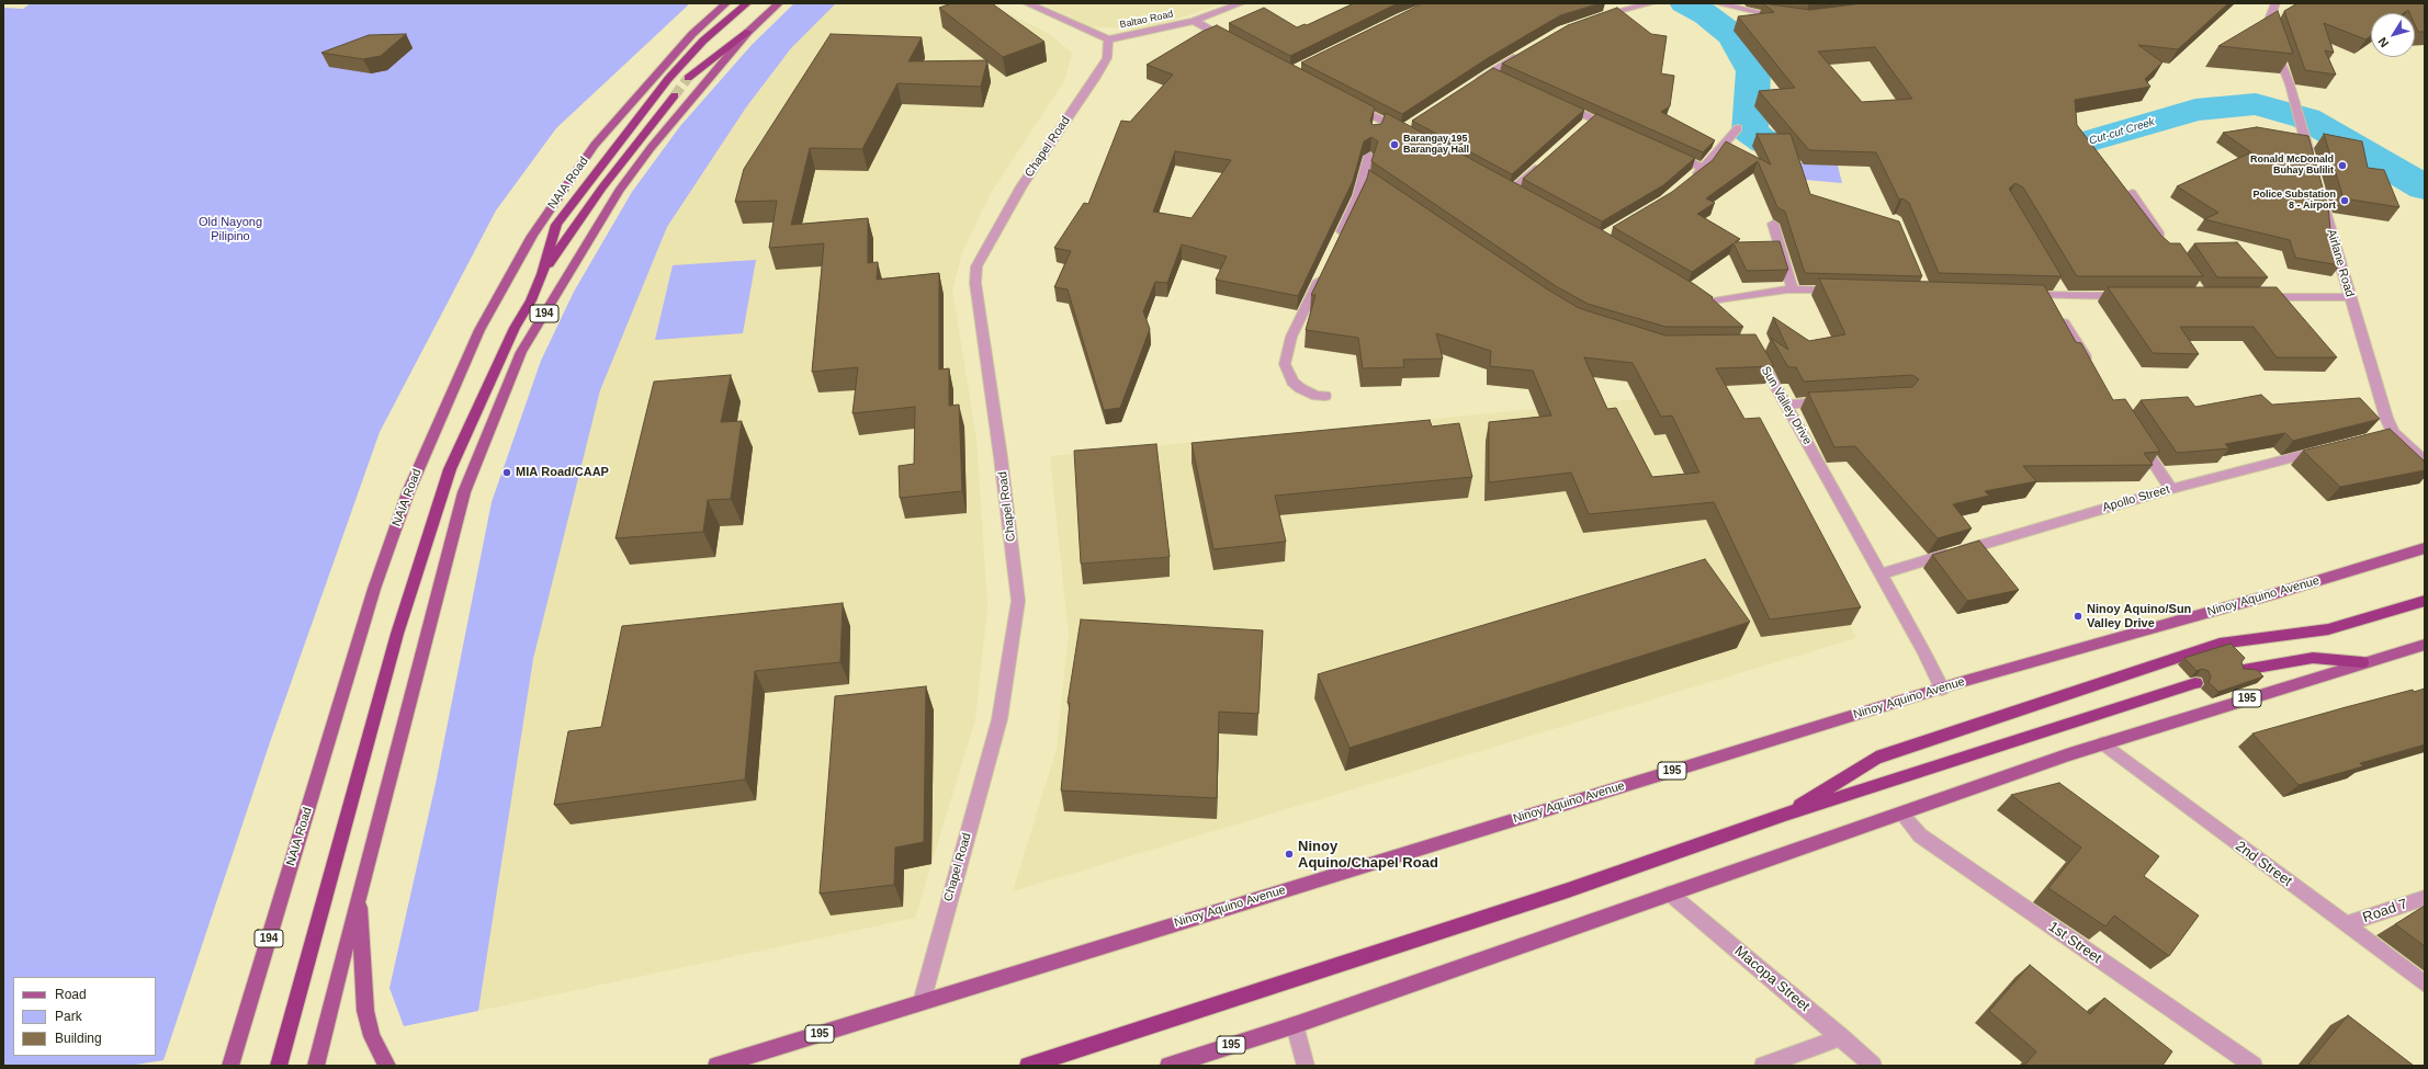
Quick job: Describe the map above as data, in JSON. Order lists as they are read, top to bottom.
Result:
{
  "streets": {
    "main road": [
      "NAIA Road",
      "194",
      "Ninoy Aquino Avenue",
      "195"
    ],
    "street": [
      "Baltao Road",
      "Chapel Road",
      "Airlane Road",
      "Sun Valley Drive",
      "Apollo Street",
      "2nd Street",
      "Road 7",
      "1st Street",
      "Macopa Street"
    ]
  },
  "crossings": [
    ["Baltao Road", "Chapel Road"],
    ["Chapel Road", "Ninoy Aquino Avenue"],
    ["Sun Valley Drive", "Apollo Street"],
    ["Sun Valley Drive", "Ninoy Aquino Avenue"],
    ["195", "2nd Street"],
    ["195", "1st Street"],
    ["195", "Macopa Street"],
    ["2nd Street", "Road 7"]
  ],
  "water": ["Cut-cut Creek"],
  "parks": ["Old Nayong Pilipino"],
  "places": [
    "Barangay 195 Barangay Hall",
    "Ronald McDonald Buhay Bulilit",
    "Police Substation 8 - Airport",
    "MIA Road/CAAP",
    "Ninoy Aquino/Sun Valley Drive",
    "Ninoy Aquino/Chapel Road"
  ],
  "legend": ["Road", "Park", "Building"],
  "north": "bottom left"
}
